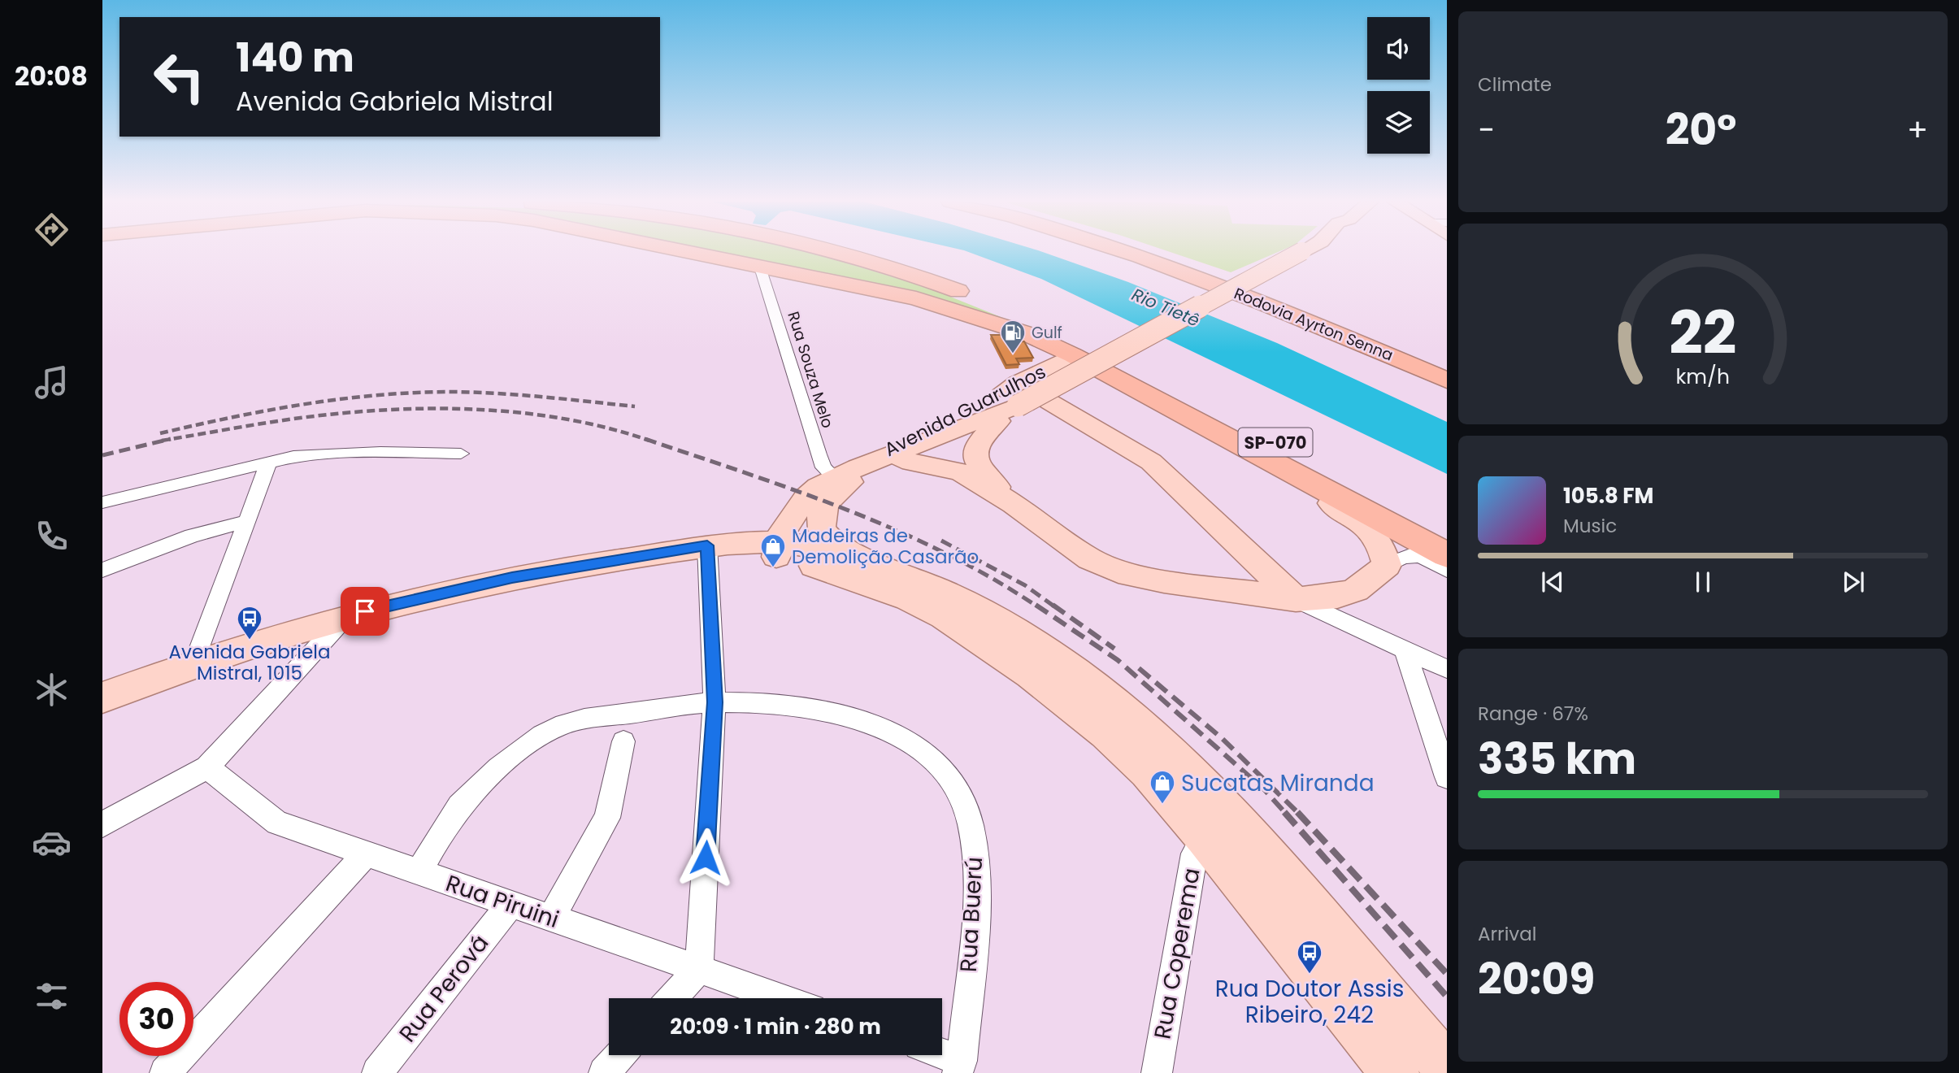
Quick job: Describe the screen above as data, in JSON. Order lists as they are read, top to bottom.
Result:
{
  "streets": {
    "highway": ["Rodovia Ayrton Senna", "SP-070"],
    "main road": ["Avenida Guarulhos"],
    "street": [
      "Rua Souza Melo",
      "Rua Piruini",
      "Rua Buerú",
      "Rua Coperema",
      "Rua Perová"
    ]
  },
  "crossings": [
    ["Rua Souza Melo", "Avenida Guarulhos"],
    ["Rua Piruini", "Rua Buerú"],
    ["Rua Piruini", "Rua Perová"]
  ],
  "water": ["Rio Tietê"],
  "places": {
    "fuel station": ["Gulf"],
    "shop": ["Madeiras de Demolição Casarão", "Sucatas Miranda"],
    "bus stop": ["Avenida Gabriela Mistral, 1015", "Rua Doutor Assis Ribeiro, 242"]
  },
  "page": {
    "tabs": "20:08",
    "tile": [
      "Climate",
      ["Range · 67%", "335 km"],
      ["Arrival", "20:09"]
    ],
    "turn": ["140 m", "Avenida Gabriela Mistral"],
    "heat": ["−", "20°", "+"],
    "song": ["105.8 FM", "Music"],
    "limit": "30",
    "trip": "20:09 · 1 min · 280 m",
    "gauge": ["22", "km/h"]
  }
}
